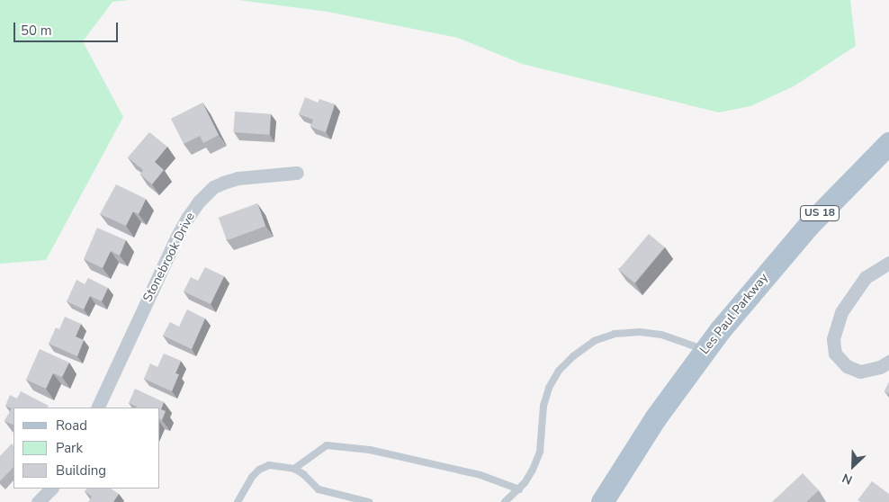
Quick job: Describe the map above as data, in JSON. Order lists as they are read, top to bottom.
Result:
{
  "streets": {
    "main road": ["US 18", "Les Paul Parkway"],
    "street": ["Stonebrook Drive"]
  },
  "legend": ["Road", "Park", "Building"],
  "scale_bar": "50 m",
  "north": "bottom left"
}
